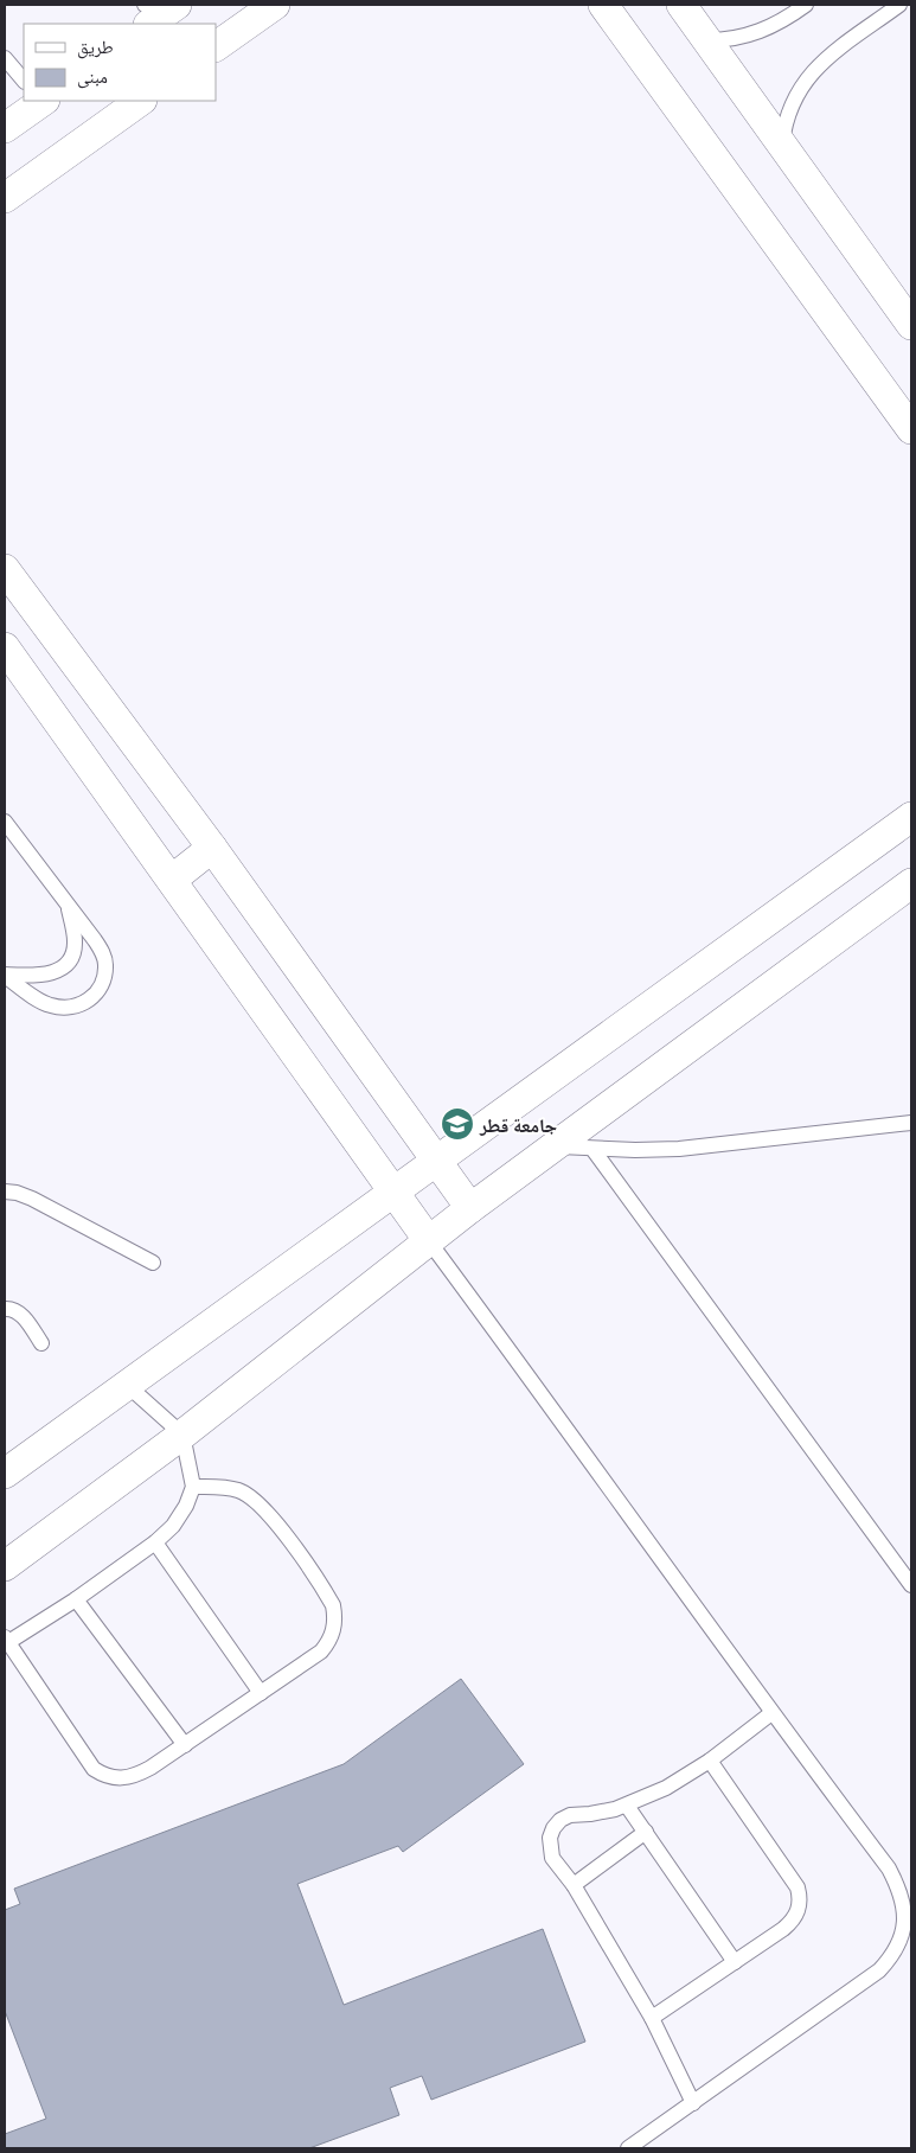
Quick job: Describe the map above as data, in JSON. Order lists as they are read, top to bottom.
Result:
{
  "places": {
    "school or university": ["جامعة قطر"]
  },
  "legend": ["طريق", "مبنى"]
}
